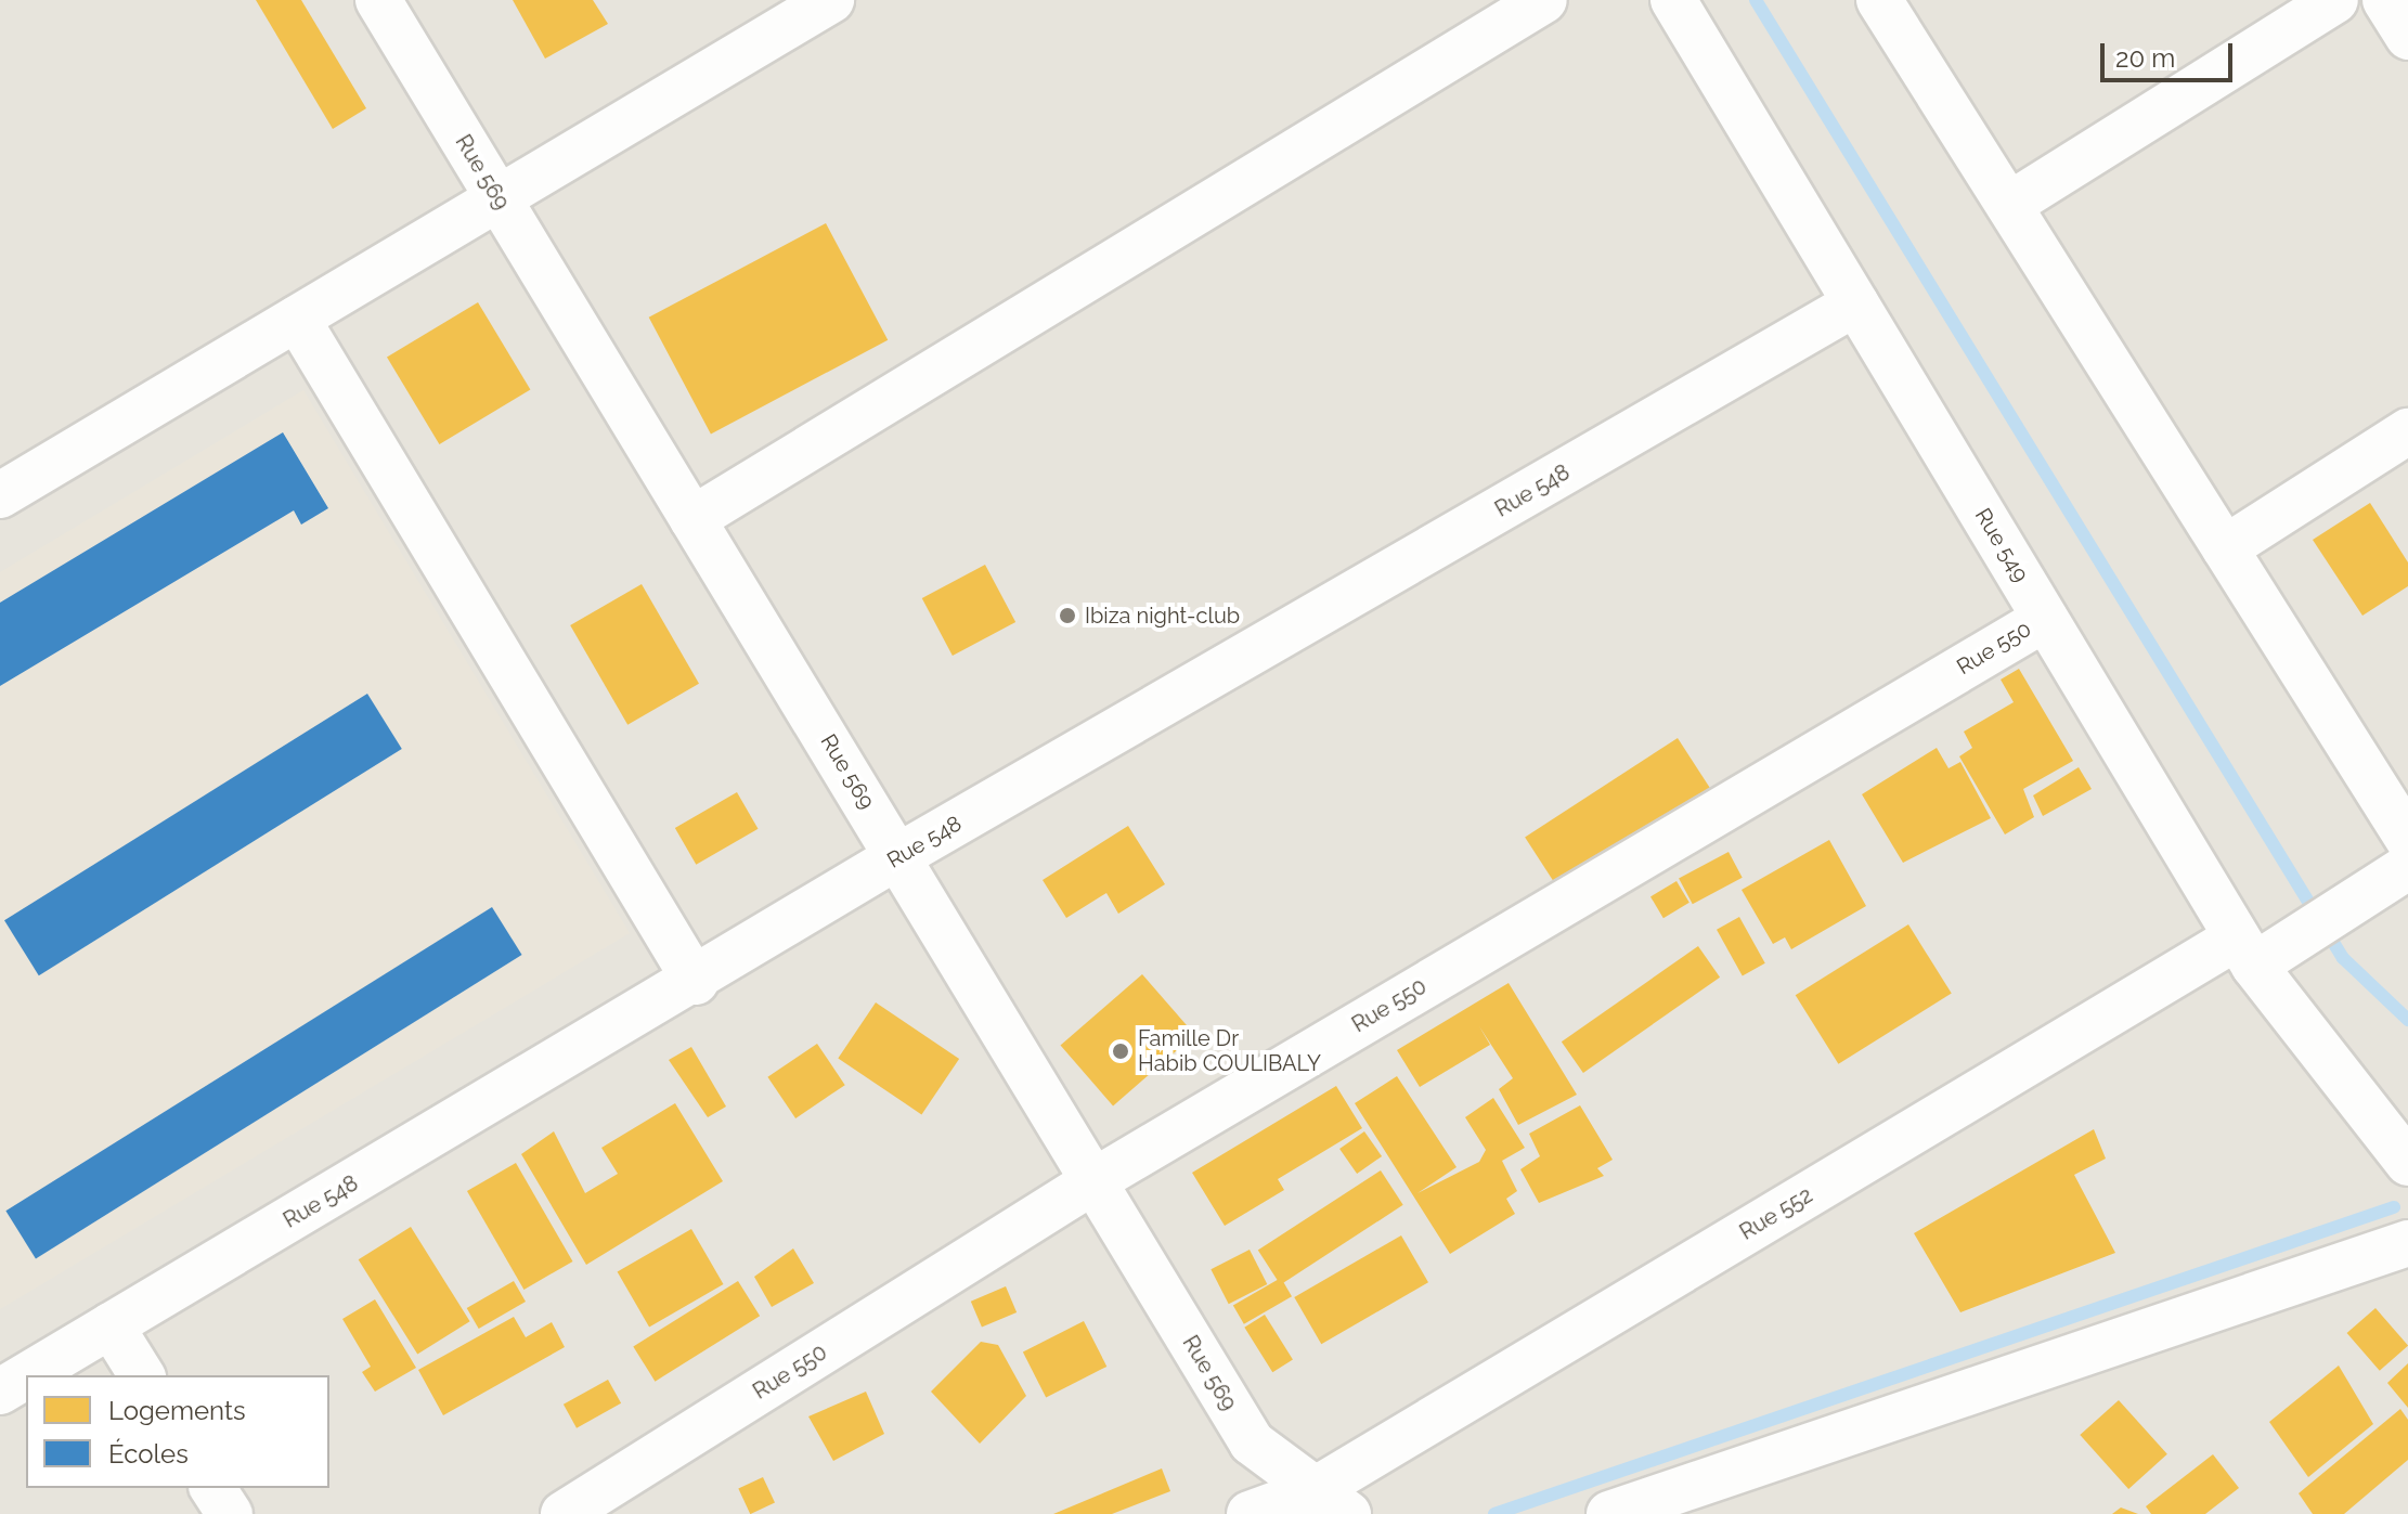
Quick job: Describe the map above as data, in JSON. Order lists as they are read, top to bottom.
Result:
{
  "streets": {
    "street": [
      "Rue 569",
      "Rue 548",
      "Rue 549",
      "Rue 550",
      "Rue 552"
    ]
  },
  "crossings": [
    ["Rue 569", "Rue 548"],
    ["Rue 569", "Rue 550"],
    ["Rue 569", "Rue 552"],
    ["Rue 548", "Rue 549"],
    ["Rue 549", "Rue 550"],
    ["Rue 549", "Rue 552"]
  ],
  "places": ["Ibiza night-club", "Famille Dr Habib COULIBALY"],
  "legend": ["Logements", "Écoles"],
  "scale_bar": "20 m"
}
